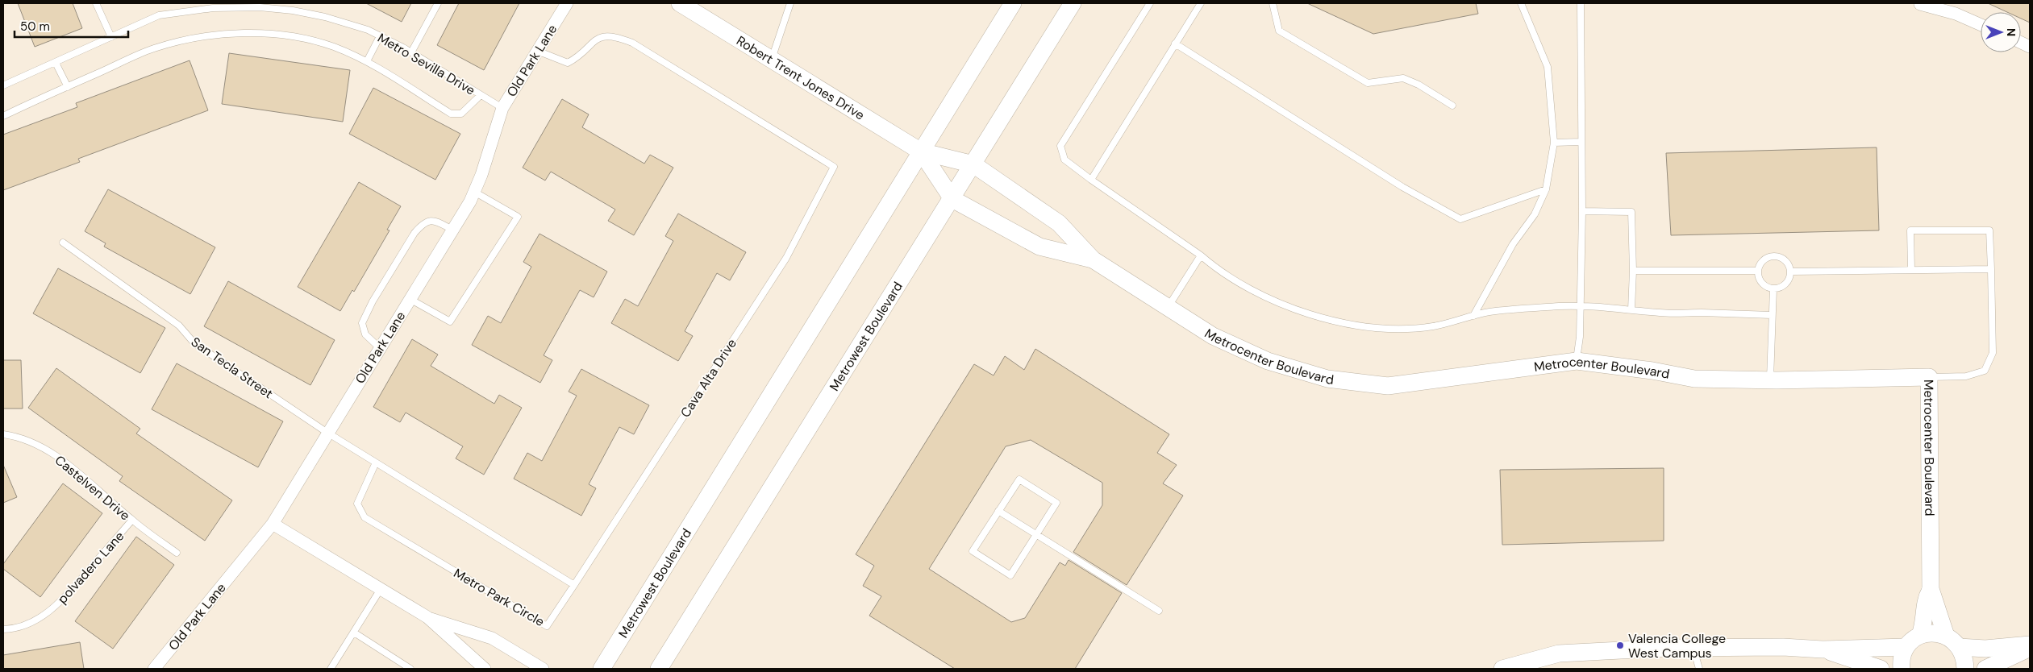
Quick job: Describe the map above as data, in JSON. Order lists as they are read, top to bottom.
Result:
{
  "streets": {
    "street": [
      "Old Park Lane",
      "Robert Trent Jones Drive",
      "Metrowest Boulevard",
      "Metrocenter Boulevard"
    ],
    "lane": [
      "Metro Sevilla Drive",
      "San Tecla Street",
      "Cava Alta Drive",
      "Castelven Drive",
      "polvadero Lane",
      "Metro Park Circle"
    ]
  },
  "crossings": [
    ["Old Park Lane", "Metro Sevilla Drive"],
    ["Old Park Lane", "San Tecla Street"],
    ["Old Park Lane", "Cava Alta Drive"],
    ["Robert Trent Jones Drive", "Metrowest Boulevard"],
    ["Robert Trent Jones Drive", "Metrocenter Boulevard"],
    ["Metrowest Boulevard", "Metrocenter Boulevard"],
    ["Cava Alta Drive", "Metro Park Circle"],
    ["Castelven Drive", "polvadero Lane"]
  ],
  "places": ["Valencia College West Campus"],
  "scale_bar": "50 m",
  "north": "right"
}
